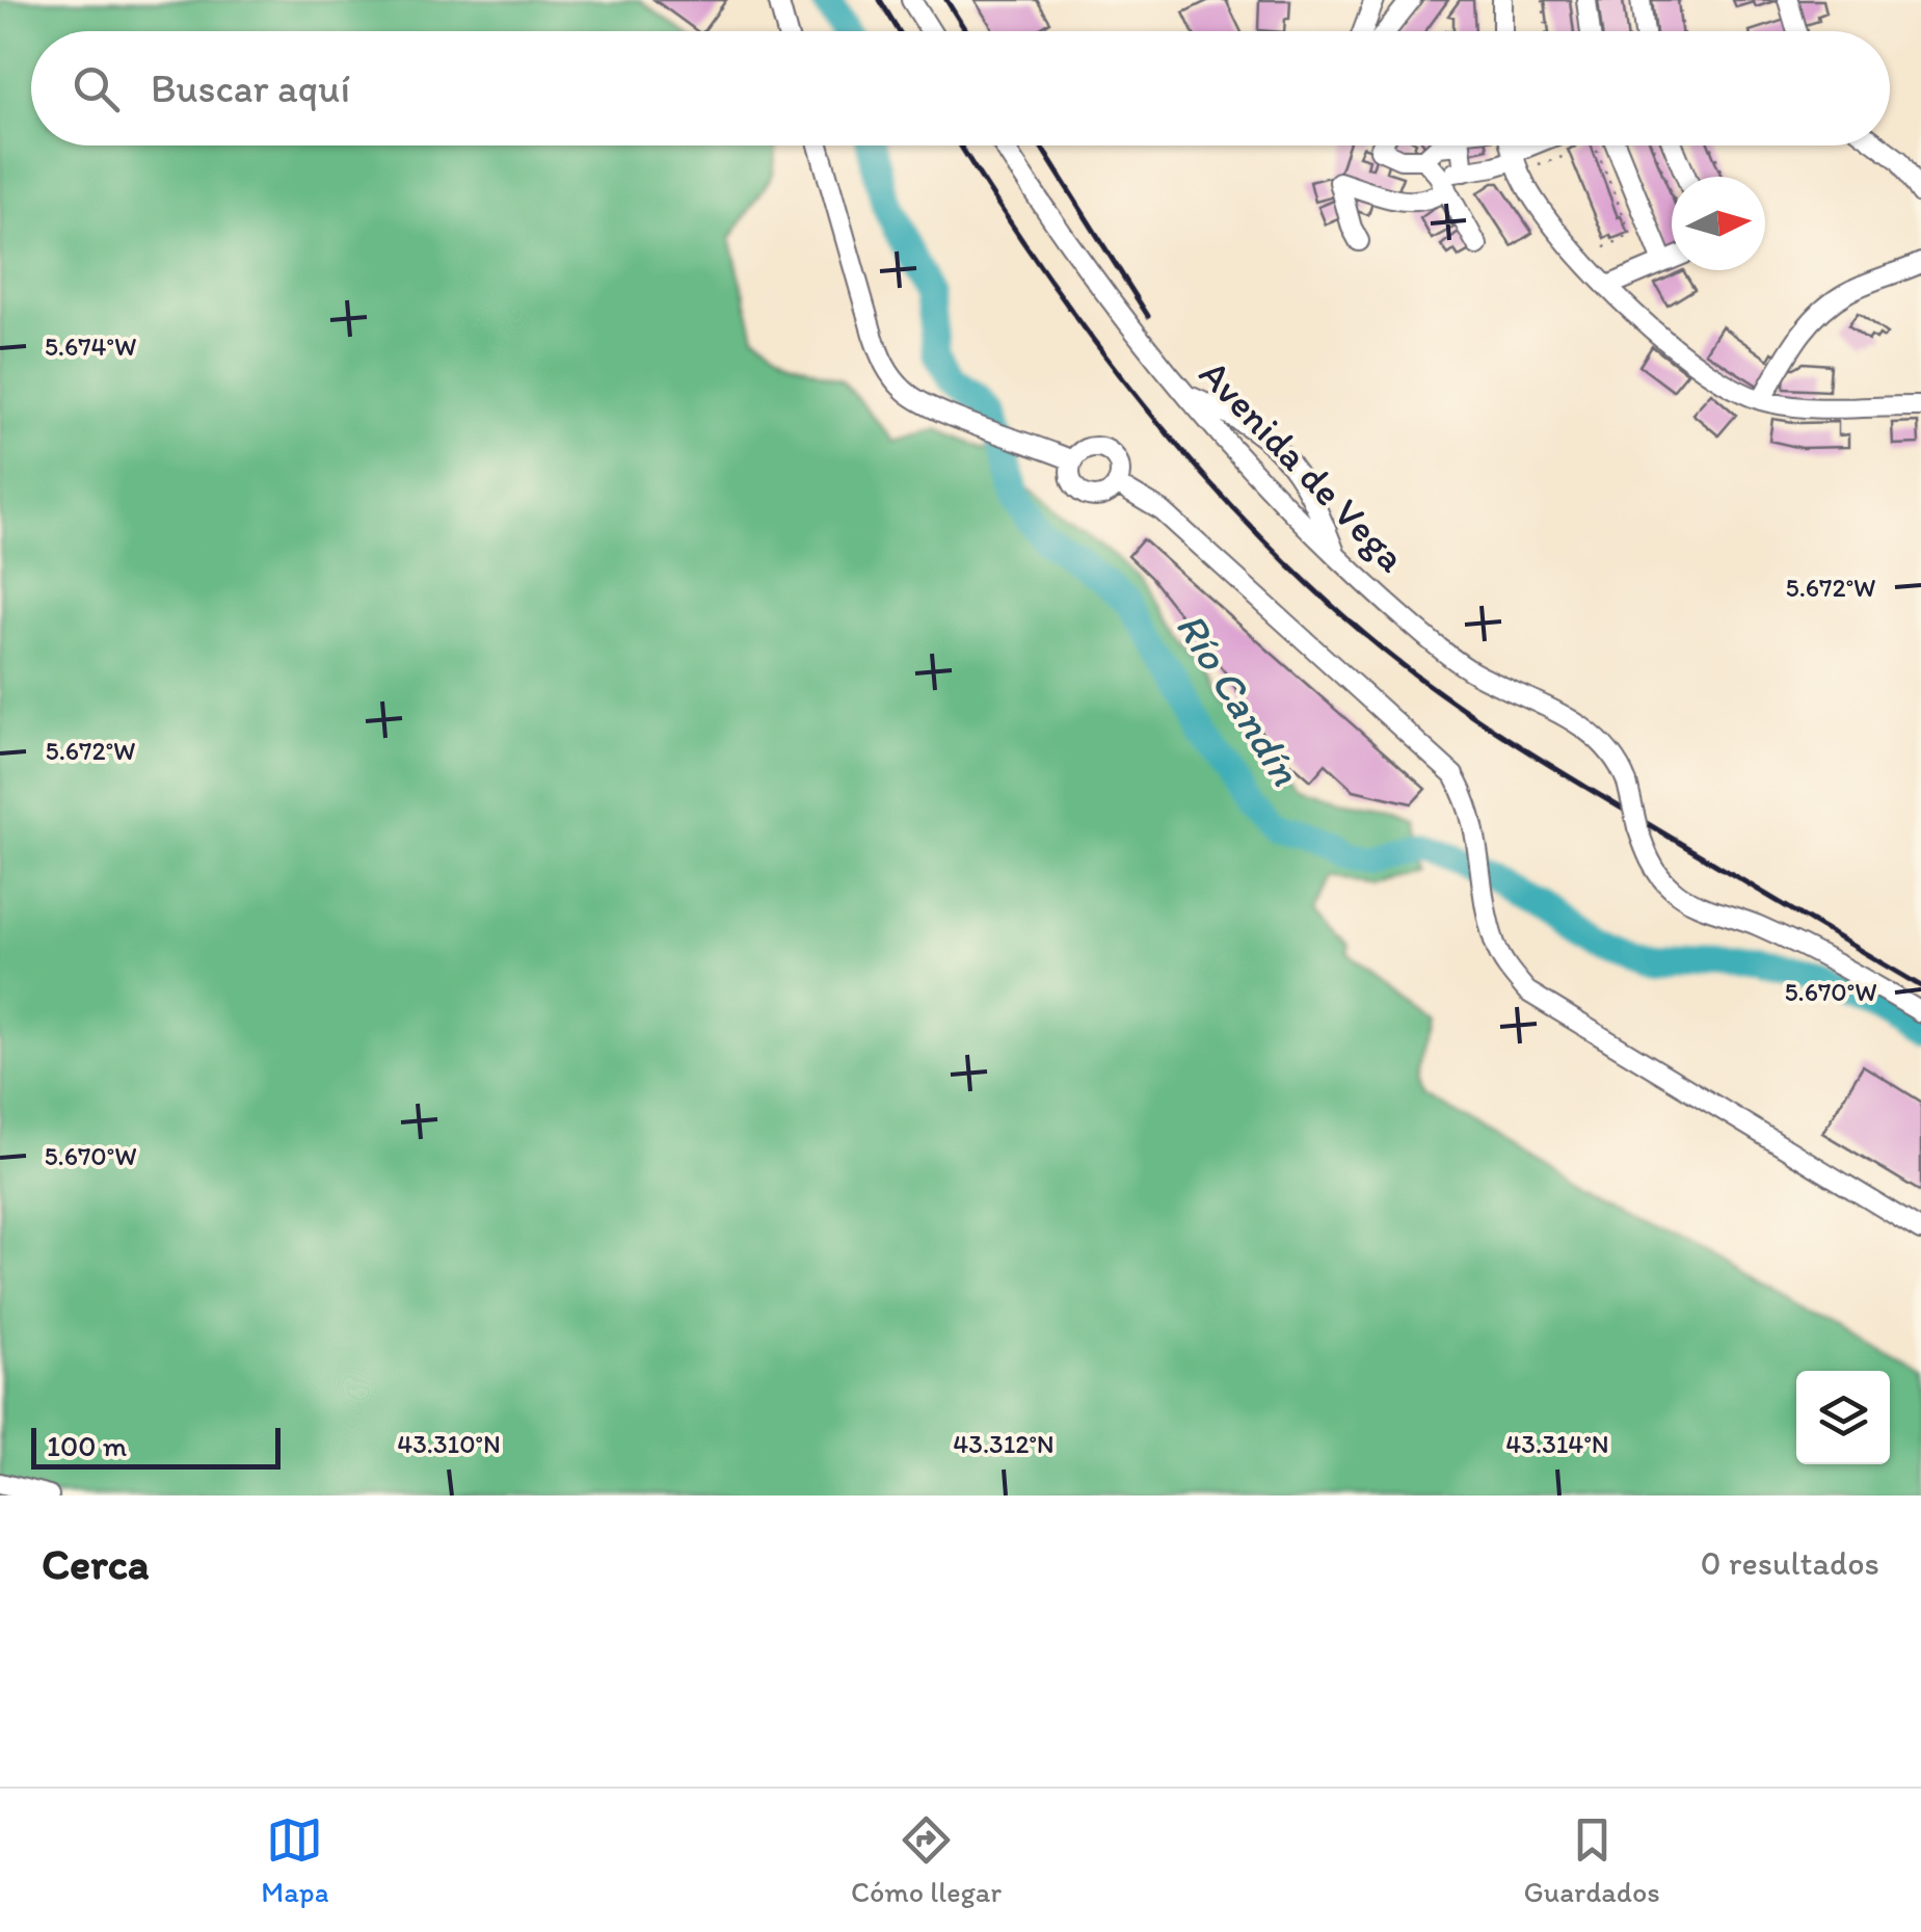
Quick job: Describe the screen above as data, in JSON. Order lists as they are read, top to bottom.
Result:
{
  "streets": {
    "street": ["Avenida de Vega"]
  },
  "water": ["Río Candín"],
  "scale_bar": "100 m",
  "north": "right",
  "page": {
    "search": "Buscar aquí",
    "scale": "100 m",
    "heading": ["Cerca", "0 resultados"],
    "nav": ["Mapa", "Cómo llegar", "Guardados"]
  },
  "coordinates": [
    "5.674°W",
    "5.672°W",
    "5.670°W",
    "43.310°N",
    "43.312°N",
    "43.314°N"
  ]
}
